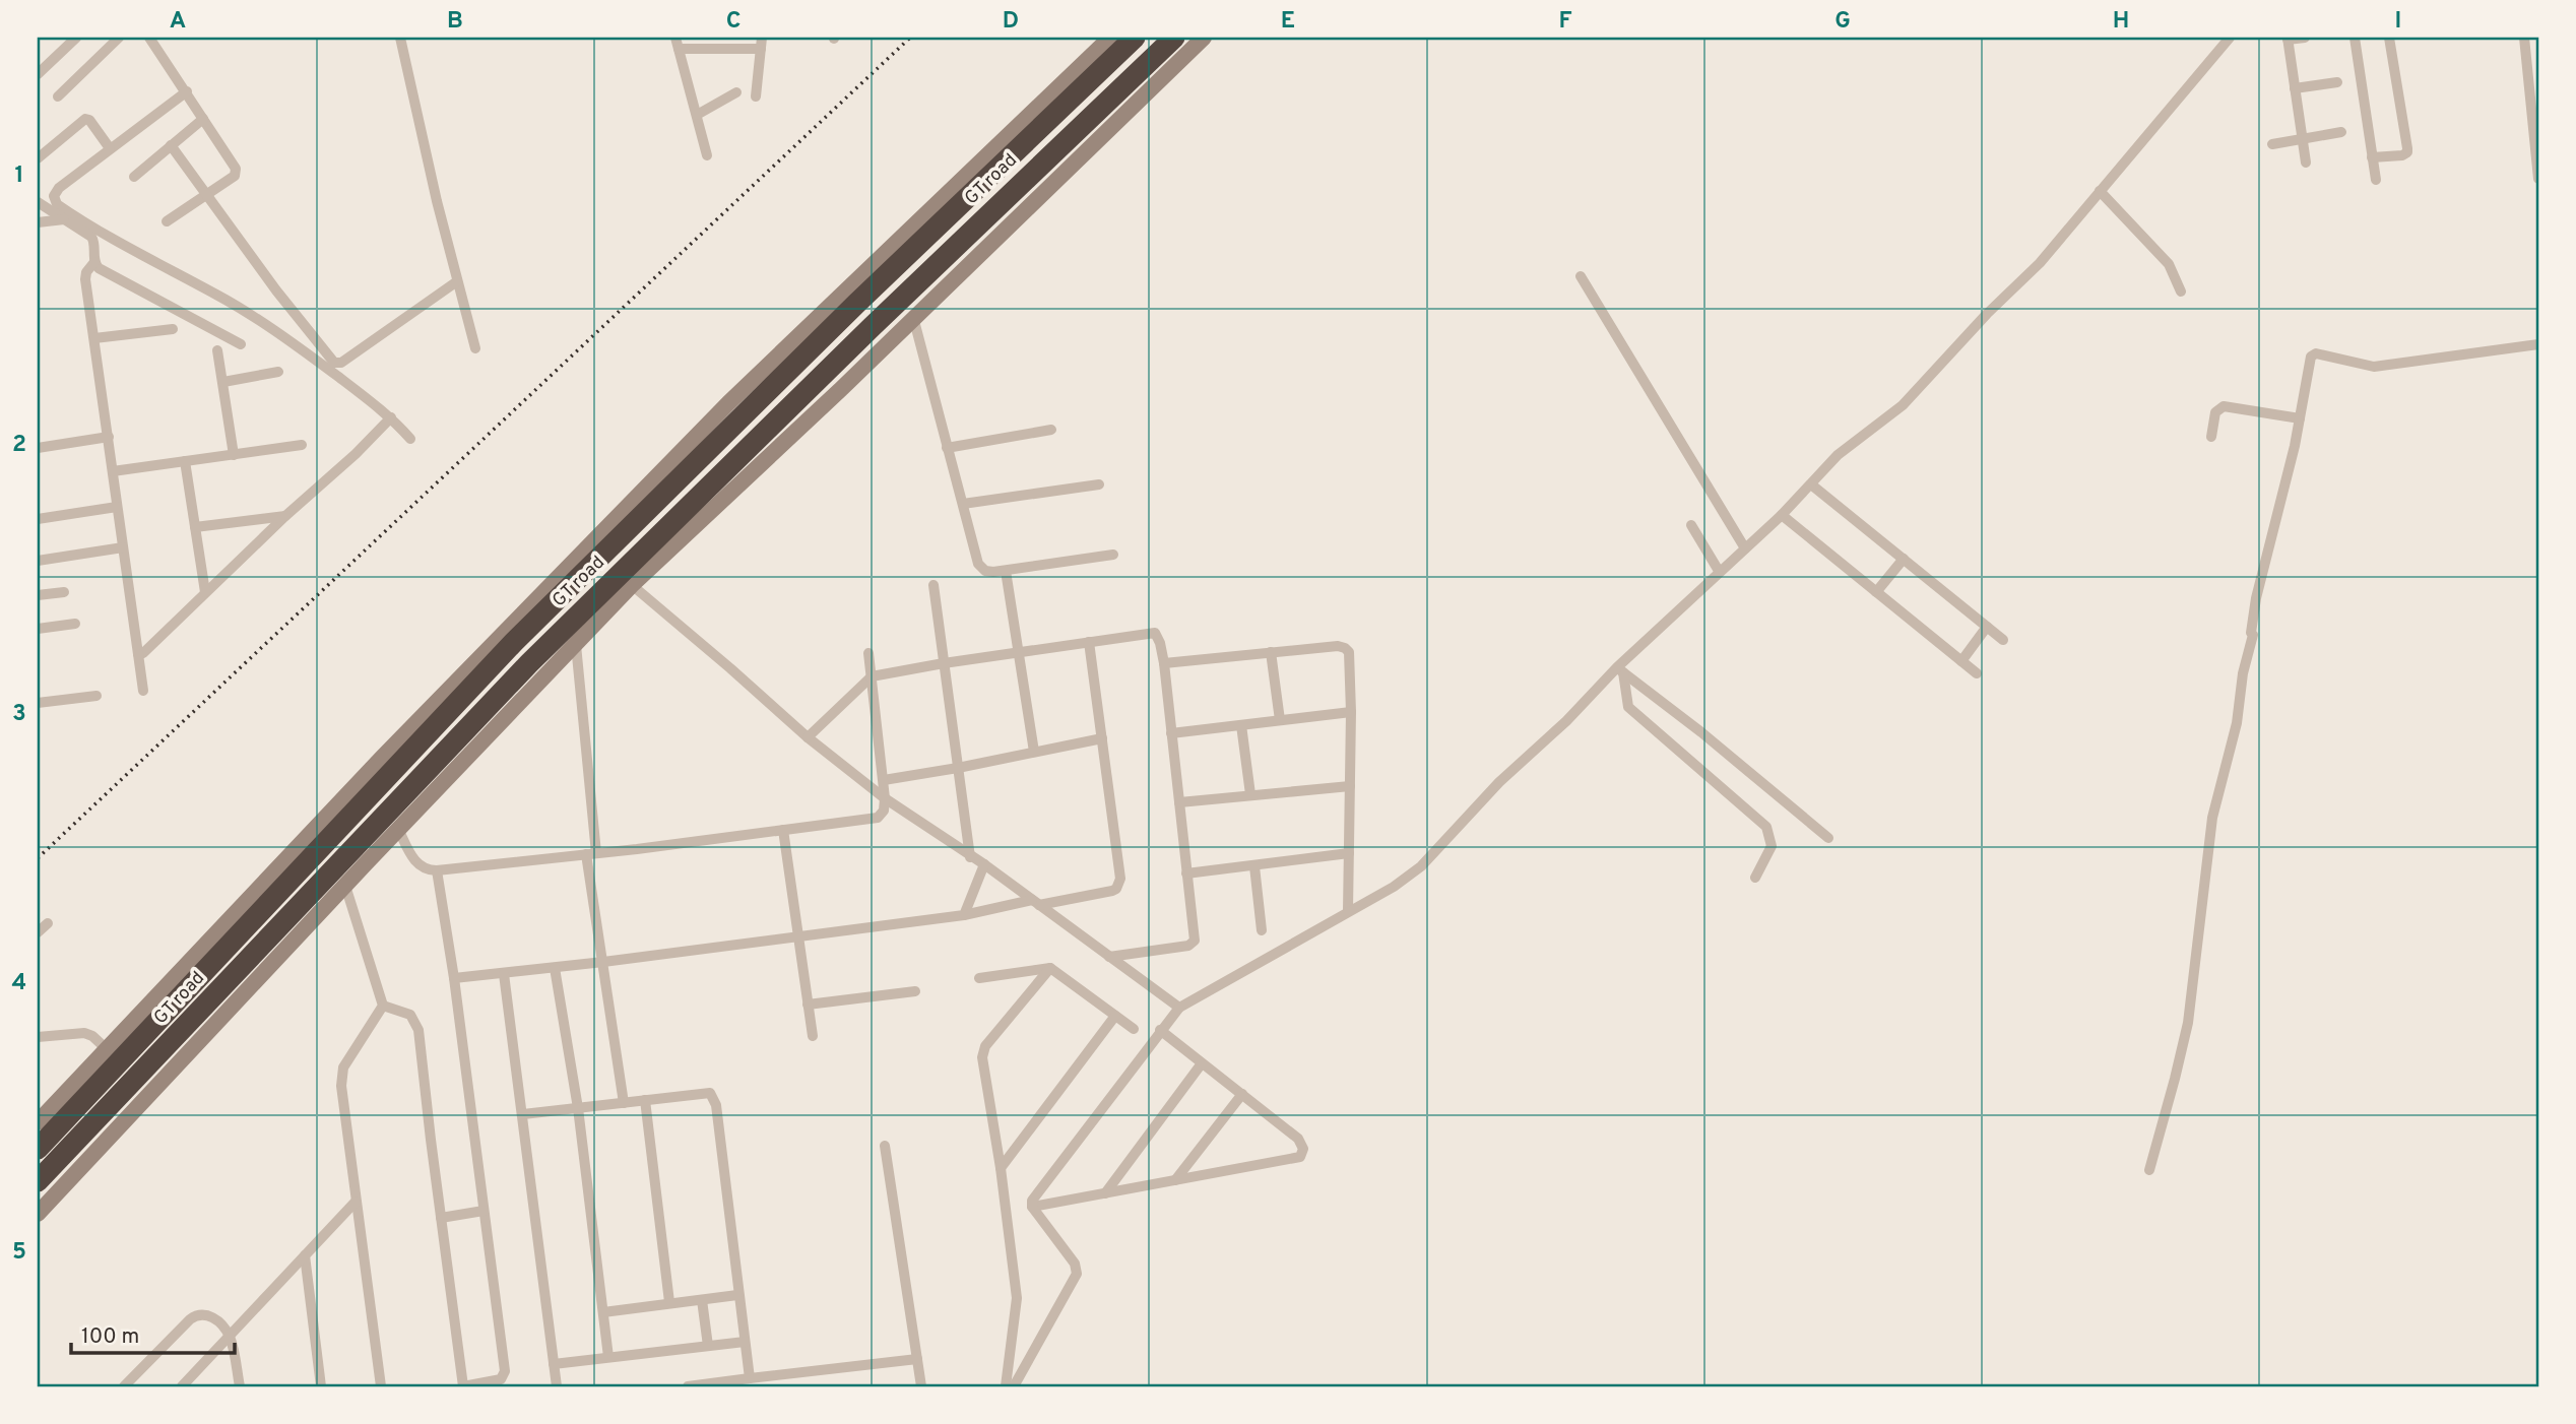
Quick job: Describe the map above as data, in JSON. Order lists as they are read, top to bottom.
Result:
{
  "streets": {
    "highway": ["GT road"]
  },
  "scale_bar": "100 m",
  "grid": {
    "columns": [
      "A",
      "B",
      "C",
      "D",
      "E",
      "F",
      "G",
      "H",
      "I"
    ],
    "rows": [
      "1",
      "2",
      "3",
      "4",
      "5"
    ]
  }
}
